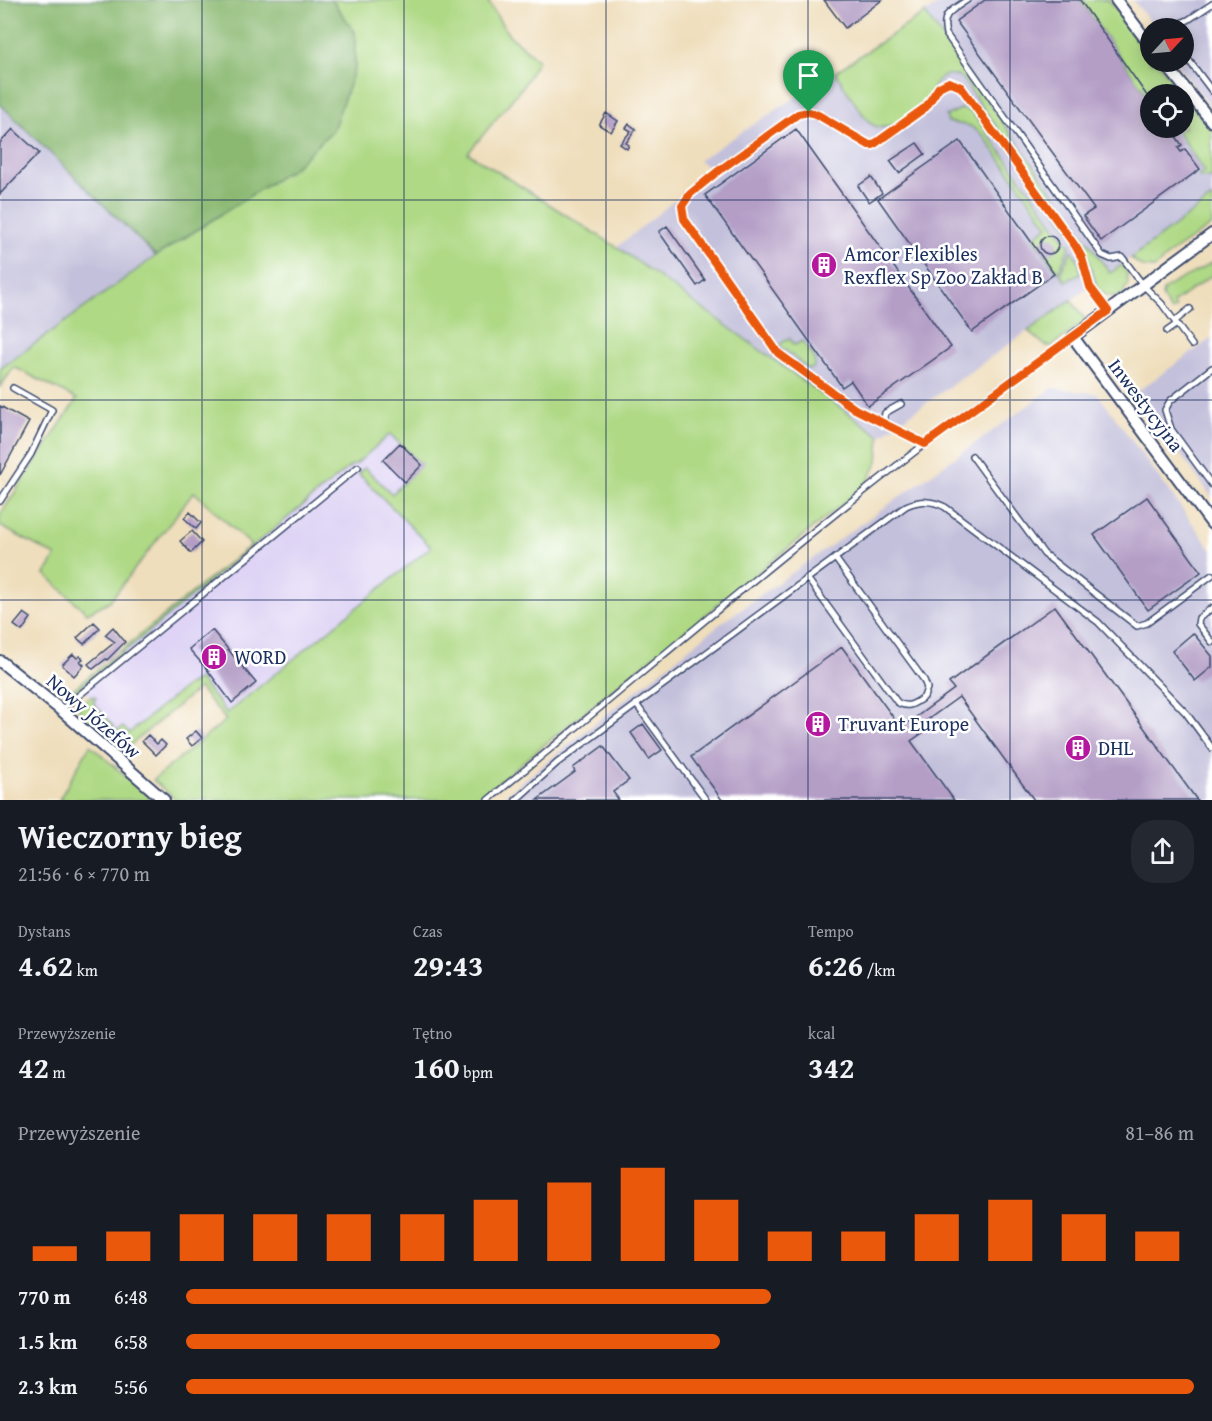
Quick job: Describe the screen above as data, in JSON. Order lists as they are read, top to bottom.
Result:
{
  "streets": {
    "street": ["Inwestycyjna", "Nowy Józefów"]
  },
  "places": {
    "building": [
      "Amcor Flexibles Rexflex Sp Zoo Zakład B",
      "WORD",
      "Truvant Europe",
      "DHL"
    ]
  },
  "north": "top right",
  "page": {
    "heading": ["Wieczorny bieg", "21:56 · 6 × 770 m"],
    "stats": [
      ["Dystans", "4.62 km"],
      ["Czas", "29:43"],
      ["Tempo", "6:26 /km"],
      ["Przewyższenie", "42 m"],
      ["Tętno", "160 bpm"],
      ["kcal", "342"]
    ],
    "chart": ["Przewyższenie", "81–86 m"],
    "list": [
      {
        "name": "770 m",
        "note": "6:48"
      },
      {
        "name": "1.5 km",
        "note": "6:58"
      },
      {
        "name": "2.3 km",
        "note": "5:56"
      }
    ]
  }
}
